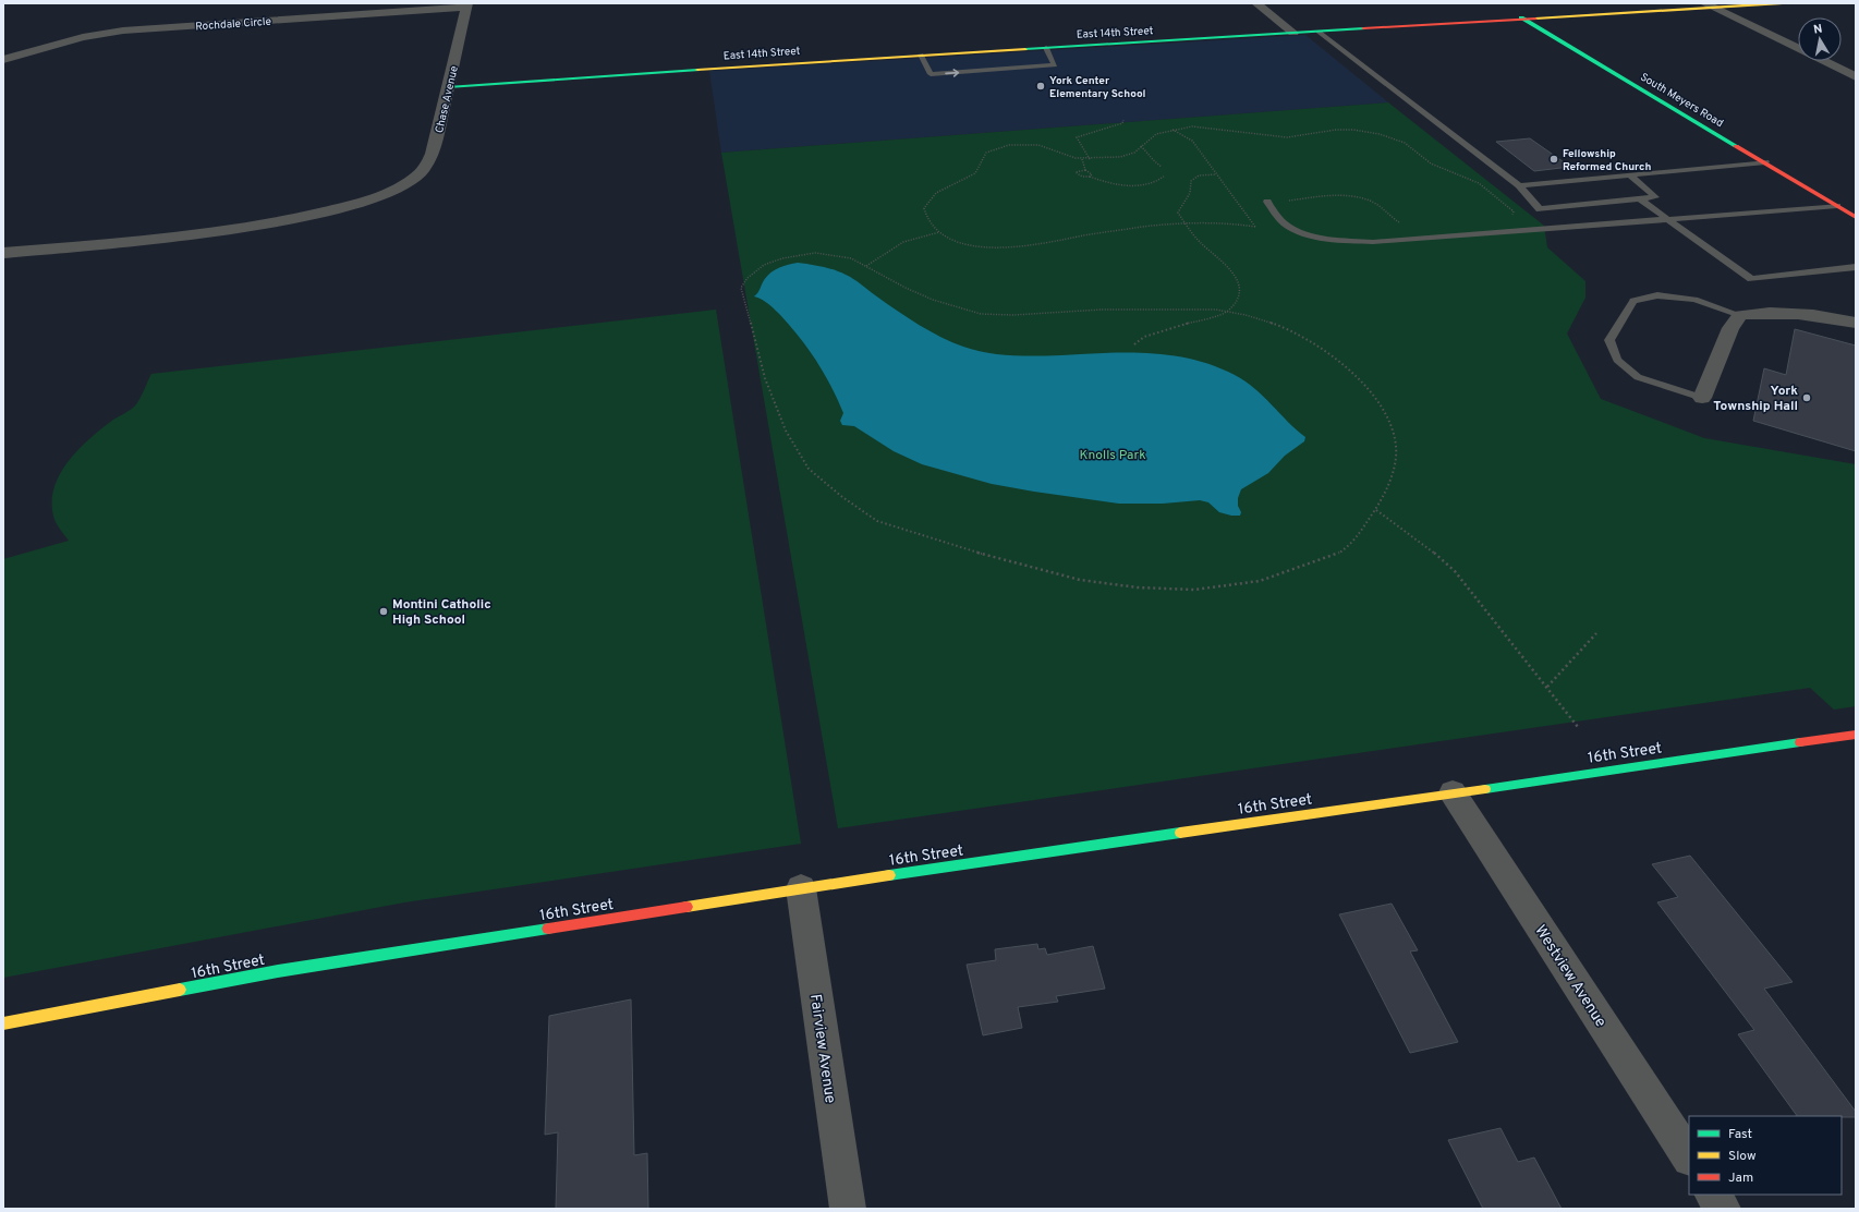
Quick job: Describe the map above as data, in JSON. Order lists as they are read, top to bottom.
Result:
{
  "streets": {
    "street": [
      "Rochdale Circle",
      "East 14th Street",
      "Chase Avenue",
      "South Meyers Road",
      "16th Street",
      "Westview Avenue",
      "Fairview Avenue"
    ]
  },
  "crossings": [
    ["Rochdale Circle", "Chase Avenue"],
    ["East 14th Street", "Chase Avenue"],
    ["East 14th Street", "South Meyers Road"],
    ["16th Street", "Westview Avenue"],
    ["16th Street", "Fairview Avenue"]
  ],
  "parks": ["Knolls Park"],
  "places": [
    "York Center Elementary School",
    "Fellowship Reformed Church",
    "York Township Hall",
    "Montini Catholic High School"
  ],
  "legend": ["Fast", "Slow", "Jam"],
  "north": "top"
}
